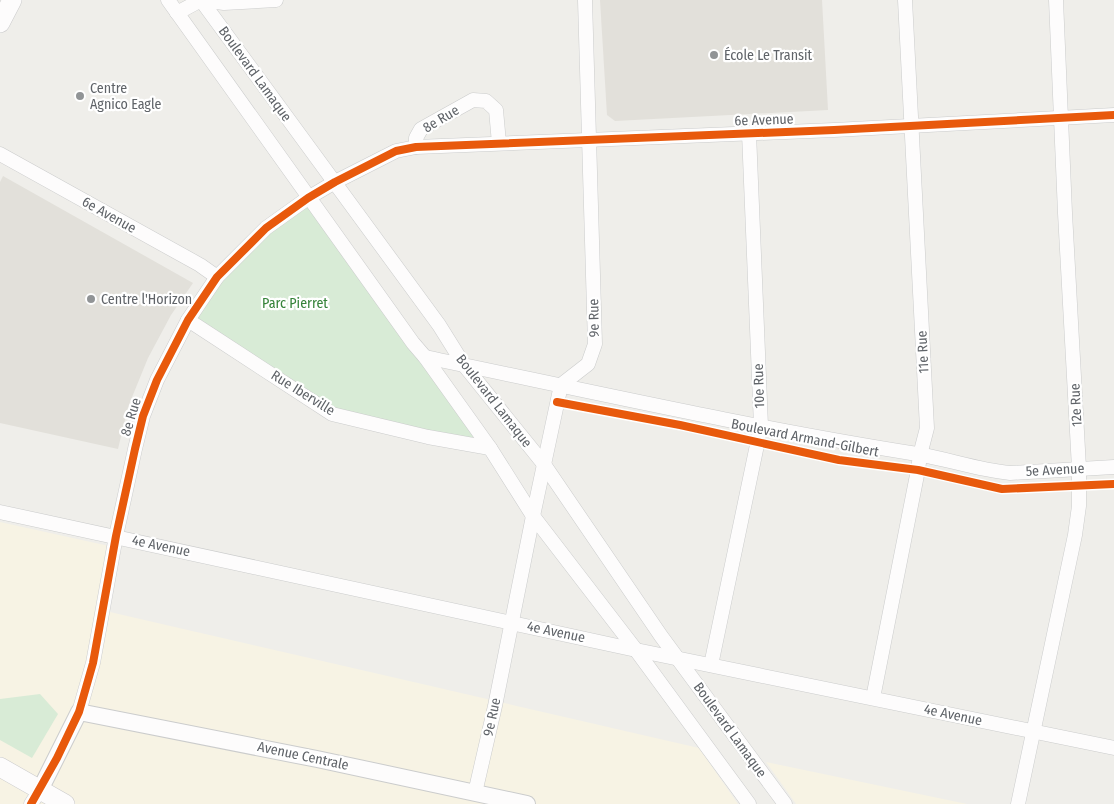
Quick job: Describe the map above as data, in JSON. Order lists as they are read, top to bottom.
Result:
{
  "streets": {
    "street": [
      "Boulevard Lamaque",
      "8e Rue",
      "6e Avenue",
      "9e Rue",
      "11e Rue",
      "10e Rue",
      "Rue Iberville",
      "12e Rue",
      "Boulevard Armand-Gilbert",
      "5e Avenue",
      "4e Avenue",
      "Avenue Centrale"
    ]
  },
  "crossings": [
    ["Boulevard Lamaque", "8e Rue"],
    ["Boulevard Lamaque", "9e Rue"],
    ["Boulevard Lamaque", "Rue Iberville"],
    ["Boulevard Lamaque", "Boulevard Armand-Gilbert"],
    ["Boulevard Lamaque", "4e Avenue"],
    ["8e Rue", "6e Avenue"],
    ["8e Rue", "Rue Iberville"],
    ["8e Rue", "4e Avenue"],
    ["8e Rue", "Avenue Centrale"],
    ["6e Avenue", "9e Rue"],
    ["6e Avenue", "11e Rue"],
    ["6e Avenue", "10e Rue"],
    ["6e Avenue", "12e Rue"],
    ["9e Rue", "Boulevard Armand-Gilbert"],
    ["9e Rue", "4e Avenue"],
    ["9e Rue", "Avenue Centrale"],
    ["11e Rue", "Boulevard Armand-Gilbert"],
    ["11e Rue", "4e Avenue"],
    ["10e Rue", "Boulevard Armand-Gilbert"],
    ["10e Rue", "4e Avenue"],
    ["12e Rue", "5e Avenue"],
    ["12e Rue", "4e Avenue"],
    ["Boulevard Armand-Gilbert", "5e Avenue"]
  ],
  "parks": ["Parc Pierret"],
  "places": ["École Le Transit", "Centre Agnico Eagle", "Centre l'Horizon"]
}
